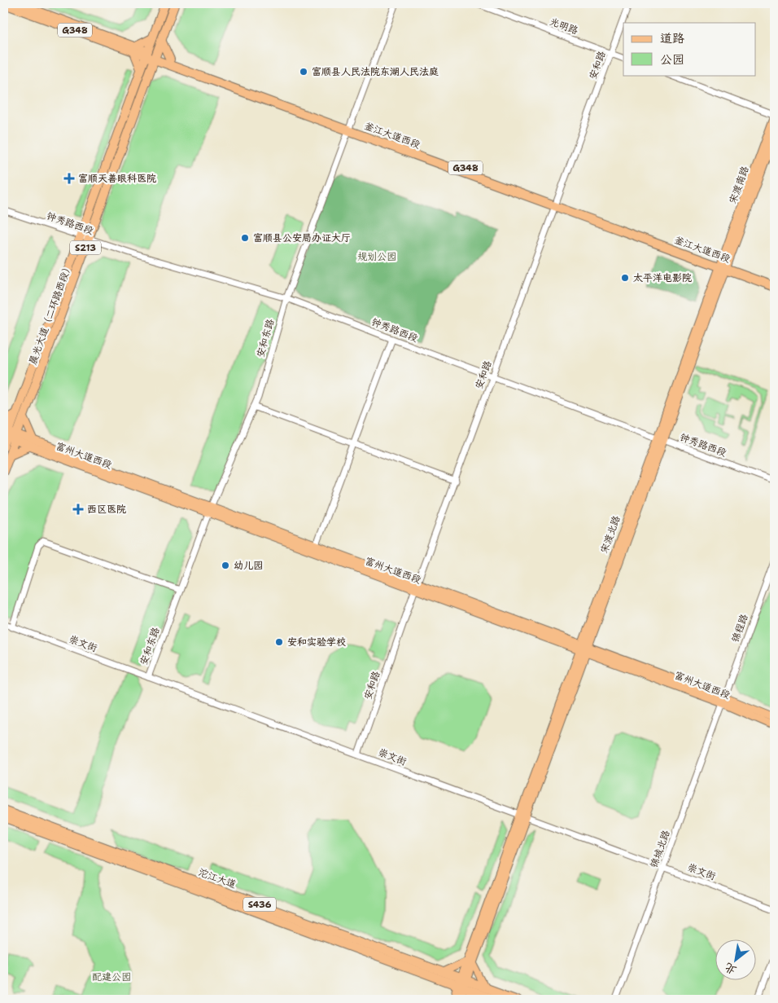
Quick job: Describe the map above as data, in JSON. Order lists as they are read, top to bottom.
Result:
{
  "streets": {
    "highway": [
      "G348",
      "釜江大道西段",
      "S213",
      "晨光大道（二环路西段）",
      "沱江大道",
      "S436"
    ],
    "main road": ["宋渡南路", "富州大道西段", "宋渡北路"],
    "street": [
      "光明路",
      "安和路",
      "钟秀路西段",
      "安和东路",
      "锦程路",
      "崇文街",
      "锦城北路"
    ]
  },
  "crossings": [
    ["光明路", "安和路"],
    ["安和路", "釜江大道西段"],
    ["安和路", "钟秀路西段"],
    ["安和路", "富州大道西段"],
    ["安和路", "崇文街"],
    ["釜江大道西段", "宋渡南路"],
    ["釜江大道西段", "晨光大道（二环路西段）"],
    ["釜江大道西段", "安和东路"],
    ["釜江大道西段", "宋渡北路"],
    ["宋渡南路", "宋渡北路"],
    ["钟秀路西段", "晨光大道（二环路西段）"],
    ["钟秀路西段", "安和东路"],
    ["钟秀路西段", "宋渡北路"],
    ["晨光大道（二环路西段）", "富州大道西段"],
    ["安和东路", "富州大道西段"],
    ["安和东路", "崇文街"],
    ["富州大道西段", "宋渡北路"],
    ["富州大道西段", "锦程路"],
    ["富州大道西段", "锦城北路"],
    ["宋渡北路", "崇文街"],
    ["宋渡北路", "沱江大道"],
    ["锦程路", "锦城北路"],
    ["崇文街", "锦城北路"]
  ],
  "parks": ["规划公园", "配建公园"],
  "places": {
    "other": [
      "富顺县人民法院东湖人民法庭",
      "富顺县公安局办证大厅",
      "太平洋电影院",
      "幼儿园",
      "安和实验学校"
    ],
    "health": ["富顺天善眼科医院", "西区医院"]
  },
  "legend": ["道路", "公园"],
  "north": "bottom left"
}
